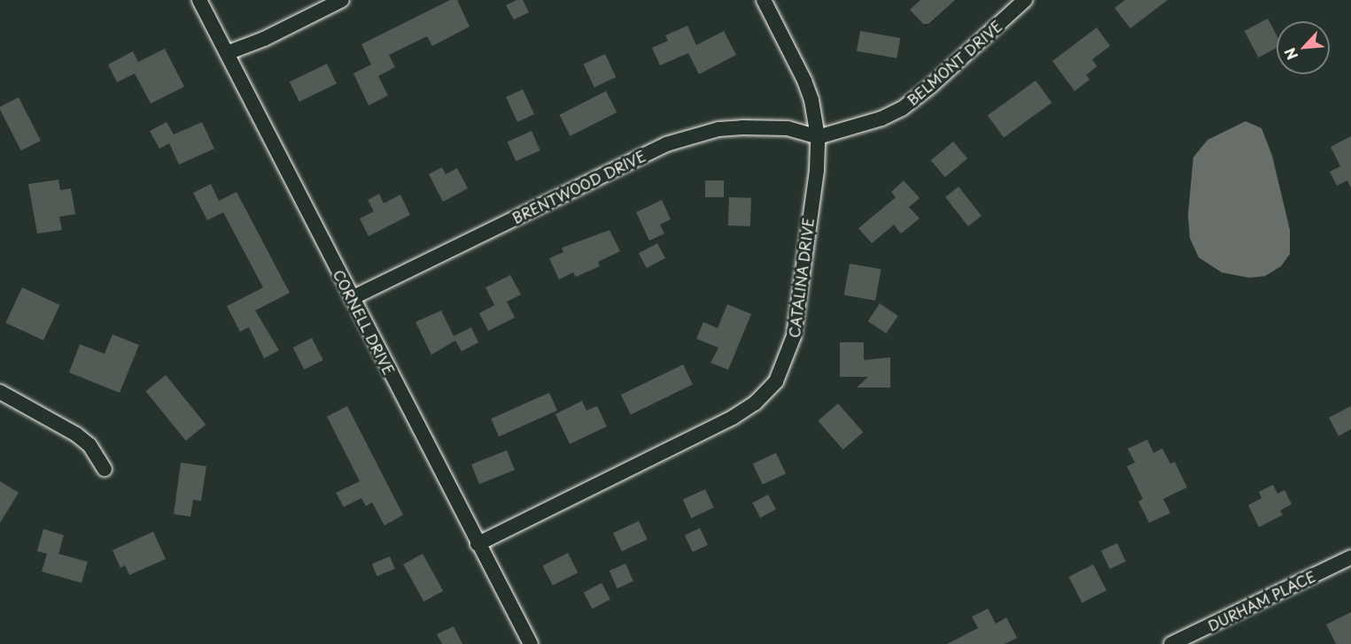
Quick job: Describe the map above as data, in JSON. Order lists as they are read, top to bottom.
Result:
{
  "streets": {
    "street": [
      "BELMONT DRIVE",
      "BRENTWOOD DRIVE",
      "CATALINA DRIVE",
      "CORNELL DRIVE",
      "DURHAM PLACE"
    ]
  },
  "crossings": [
    ["BELMONT DRIVE", "BRENTWOOD DRIVE"],
    ["BELMONT DRIVE", "CATALINA DRIVE"],
    ["BRENTWOOD DRIVE", "CATALINA DRIVE"],
    ["BRENTWOOD DRIVE", "CORNELL DRIVE"],
    ["CATALINA DRIVE", "CORNELL DRIVE"]
  ],
  "north": "bottom left"
}
